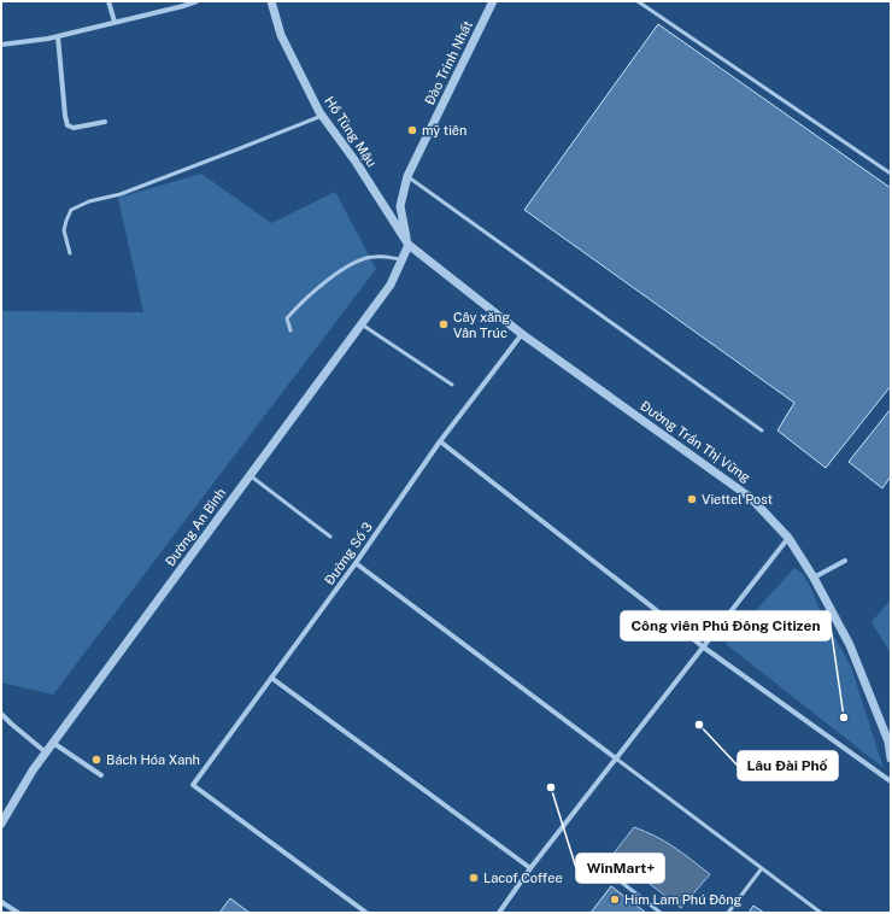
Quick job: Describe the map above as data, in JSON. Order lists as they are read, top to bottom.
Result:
{
  "streets": {
    "street": [
      "Đào Trinh Nhất",
      "Hồ Tùng Mậu",
      "Đường Trần Thị Vững",
      "Đường An Bình",
      "Đường Số 3"
    ]
  },
  "crossings": [
    ["Đào Trinh Nhất", "Hồ Tùng Mậu"],
    ["Đào Trinh Nhất", "Đường Trần Thị Vững"],
    ["Đào Trinh Nhất", "Đường An Bình"],
    ["Hồ Tùng Mậu", "Đường Trần Thị Vững"],
    ["Hồ Tùng Mậu", "Đường An Bình"],
    ["Đường Trần Thị Vững", "Đường An Bình"],
    ["Đường Trần Thị Vững", "Đường Số 3"]
  ],
  "places": [
    "mỹ tiên",
    "Cây xăng Vân Trúc",
    "Viettel Post",
    "Công viên Phú Đông Citizen",
    "Lâu Đài Phố",
    "Bách Hóa Xanh",
    "WinMart+",
    "Lacof Coffee",
    "Him Lam Phú Đông"
  ]
}
